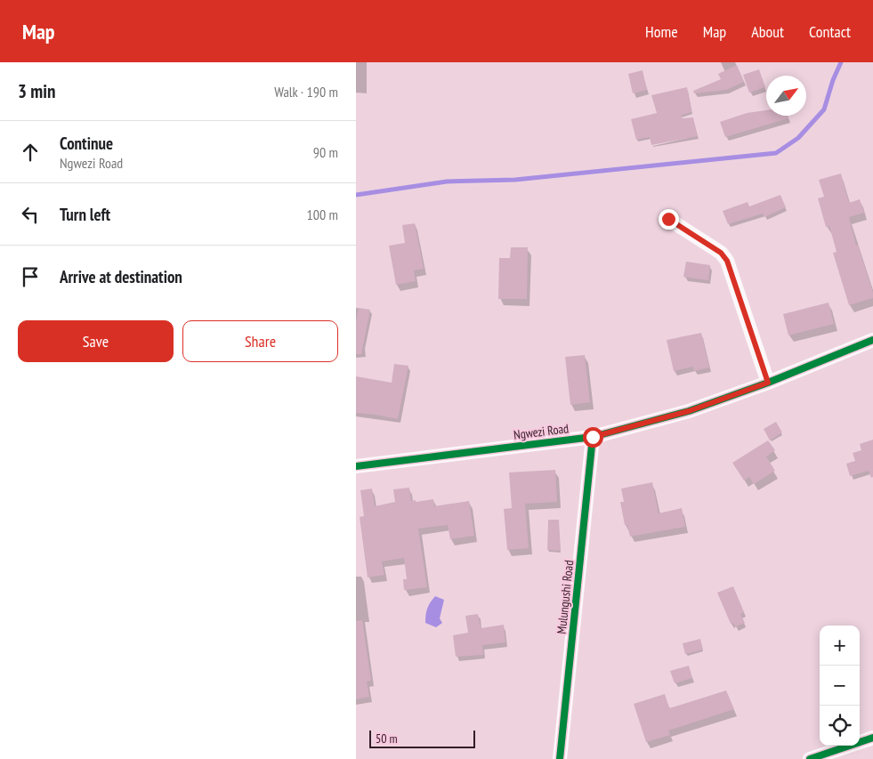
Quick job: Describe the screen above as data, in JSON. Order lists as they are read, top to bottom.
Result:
{
  "streets": {
    "street": ["Ngwezi Road", "Mulungushi Road"]
  },
  "crossings": [
    ["Ngwezi Road", "Mulungushi Road"]
  ],
  "scale_bar": "50 m",
  "north": "top right",
  "page": {
    "header": "Map",
    "nav": [
      "Home",
      "Map",
      "About",
      "Contact"
    ],
    "heading": ["3 min", "Walk · 190 m"],
    "list": [
      ["Continue", "Ngwezi Road", "90 m"],
      ["Turn left", "100 m"],
      "Arrive at destination"
    ],
    "buttons": ["Save", "Share"],
    "map_buttons": ["+", "−"],
    "scale": "50 m"
  }
}
